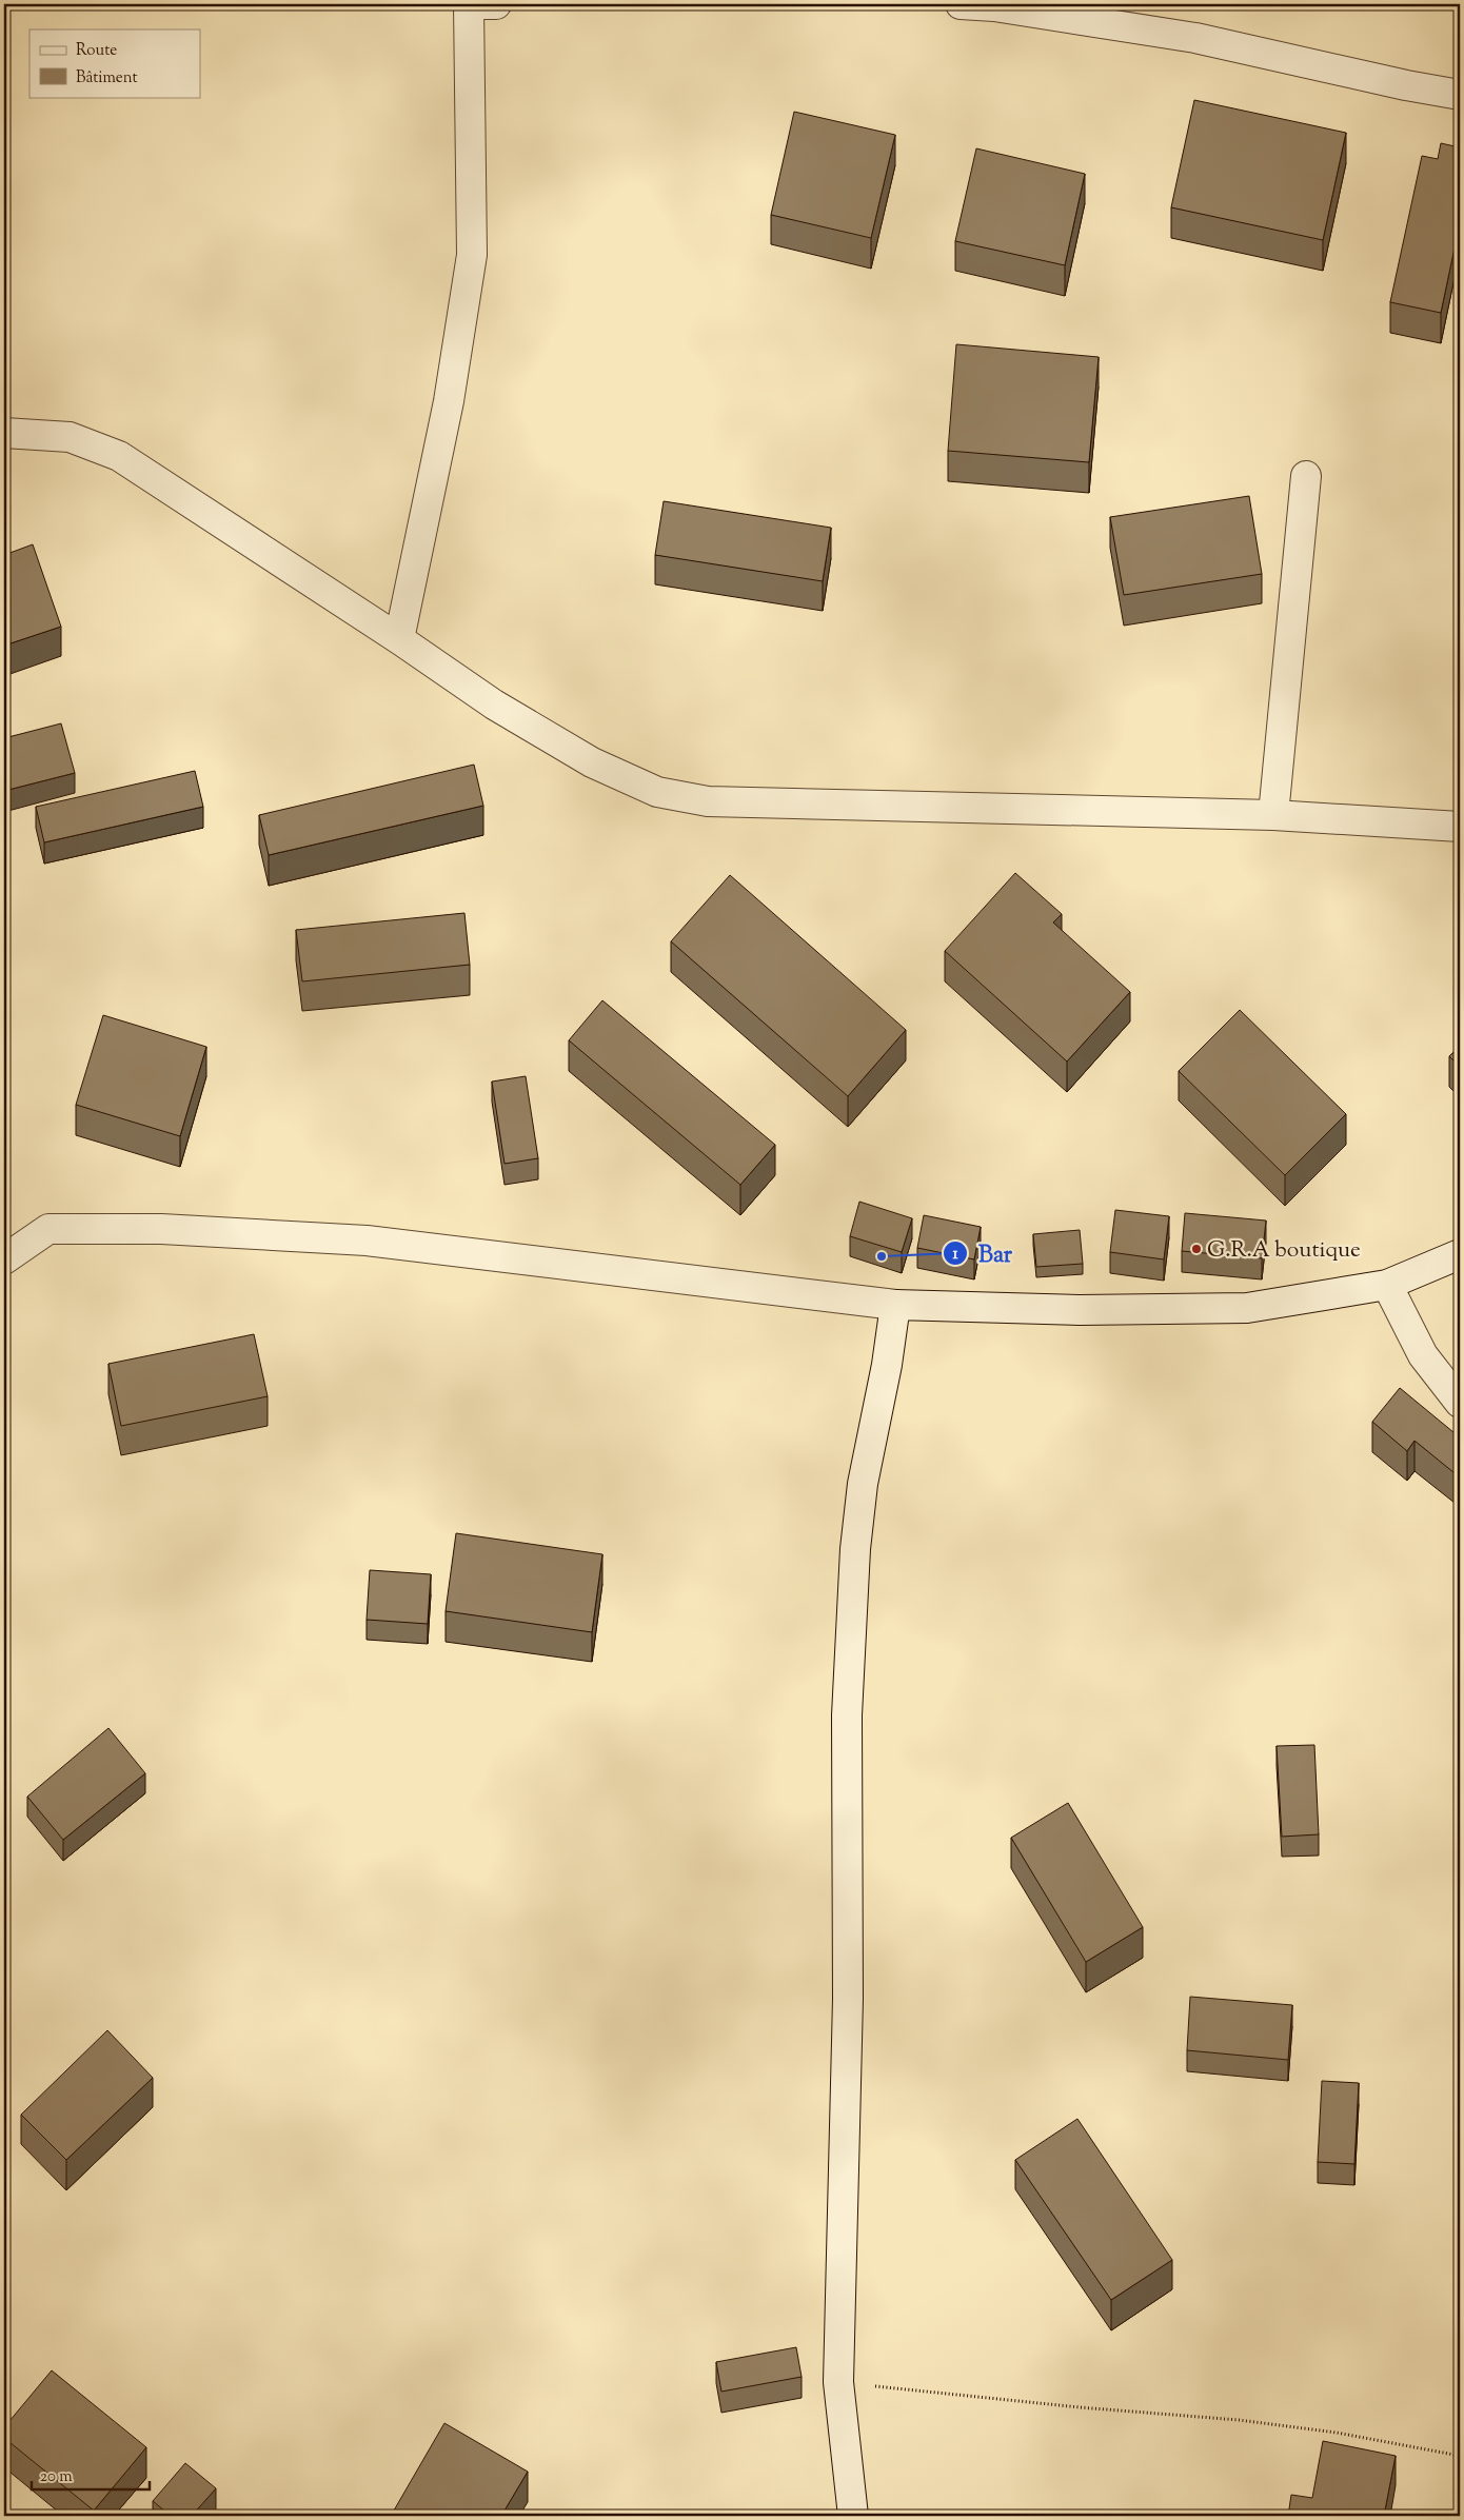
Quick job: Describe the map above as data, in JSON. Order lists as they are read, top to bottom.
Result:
{
  "places": ["G.R.A boutique", "Bar"],
  "legend": ["Route", "Bâtiment"],
  "scale_bar": "20 m"
}
